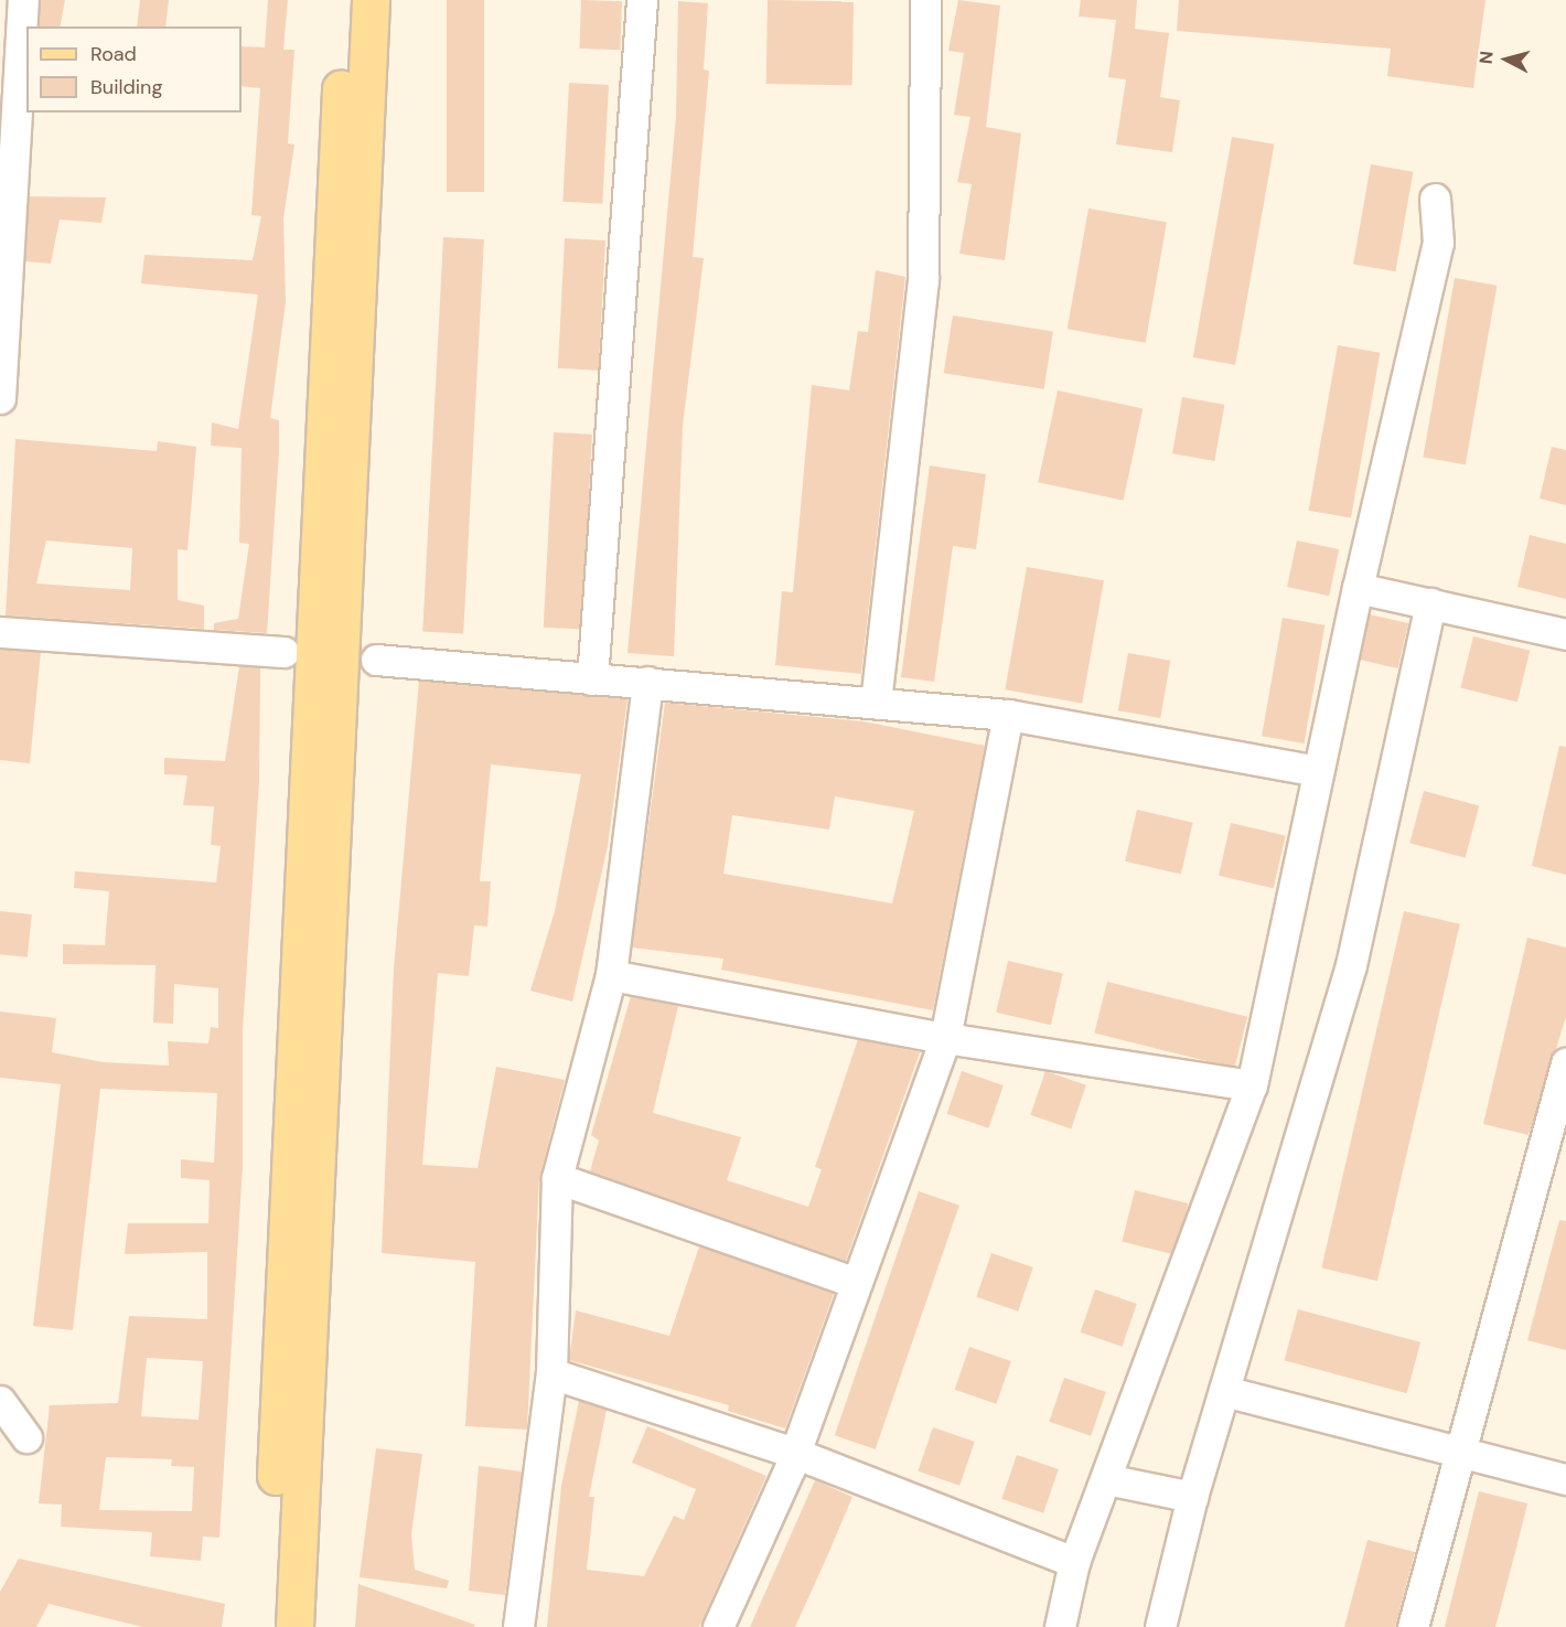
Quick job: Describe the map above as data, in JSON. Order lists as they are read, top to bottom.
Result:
{
  "legend": ["Road", "Building"],
  "north": "left"
}
